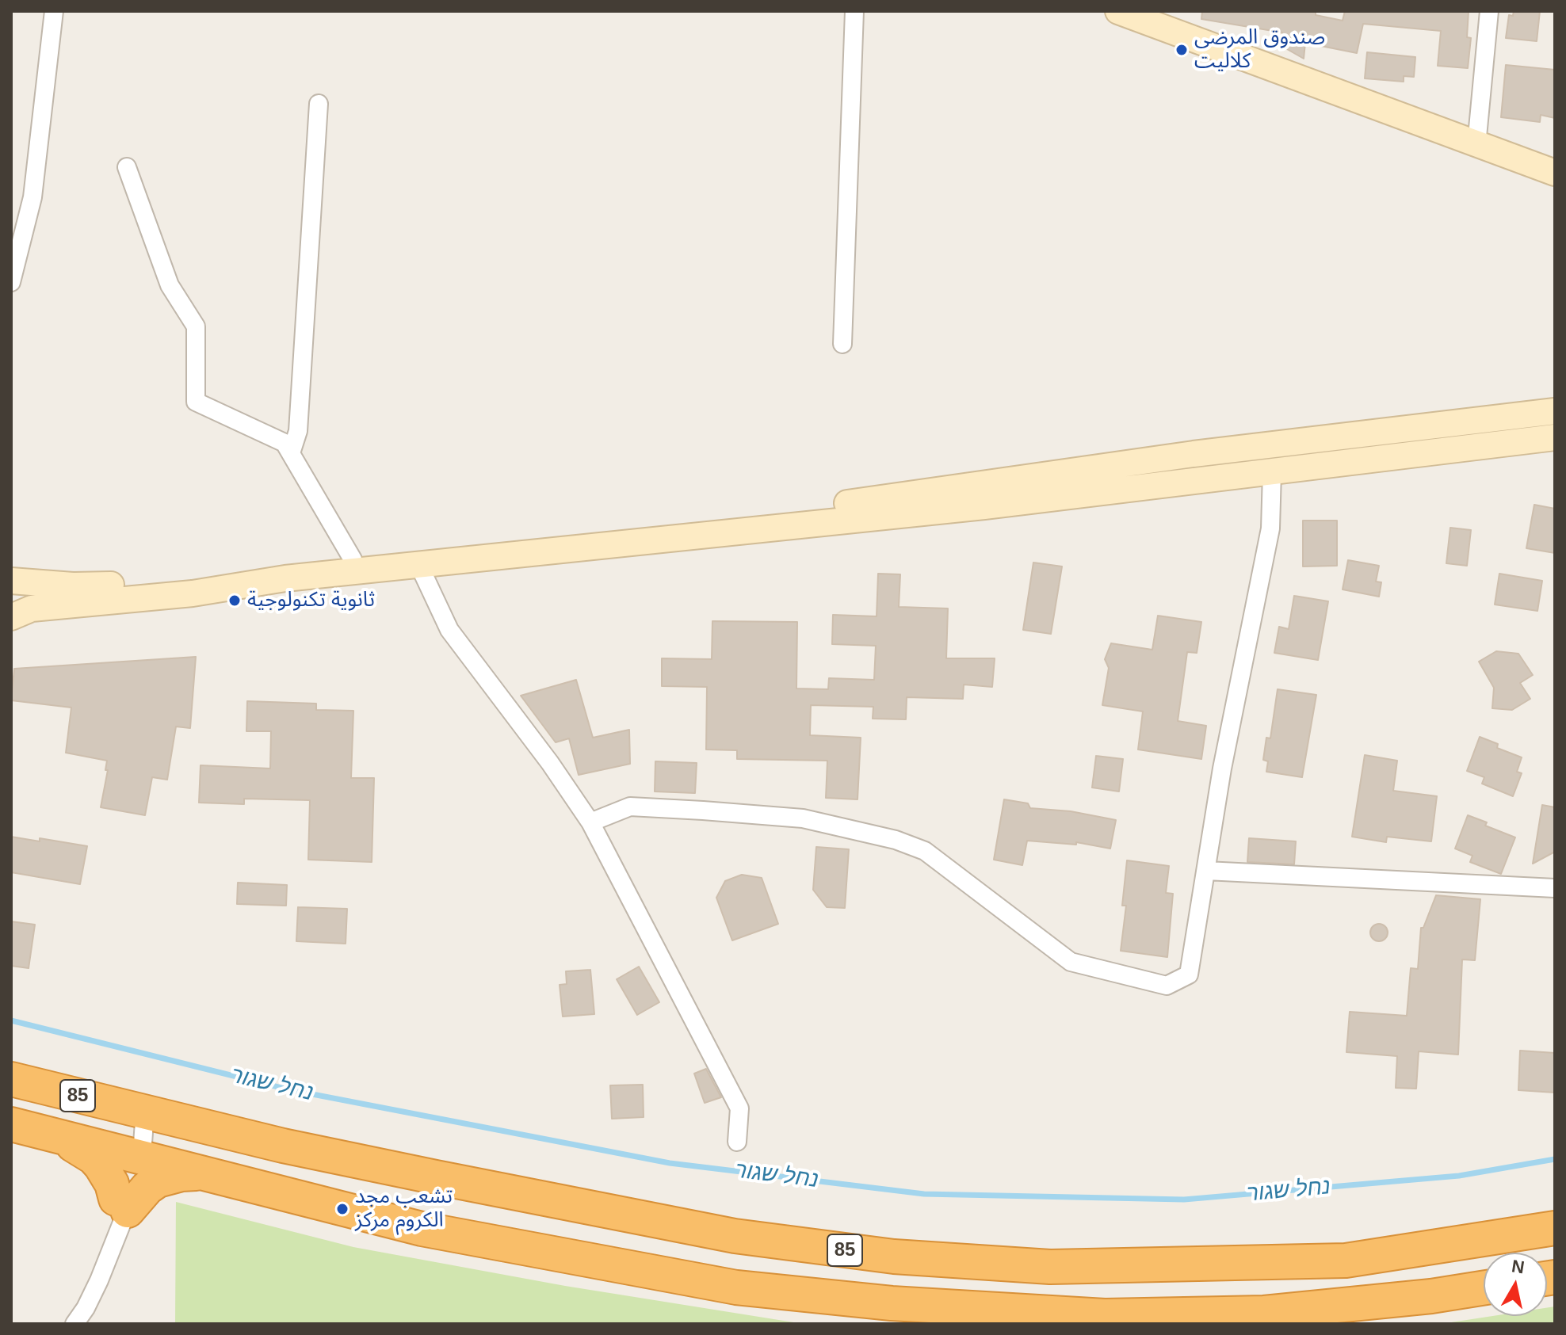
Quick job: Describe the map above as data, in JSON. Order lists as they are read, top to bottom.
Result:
{
  "streets": {
    "highway": ["85"]
  },
  "water": ["נחל שגור"],
  "places": ["صندوق المرضى كلاليت", "ثانوية تكنولوجية", "تشعب مجد الكروم مركز"],
  "north": "top"
}
